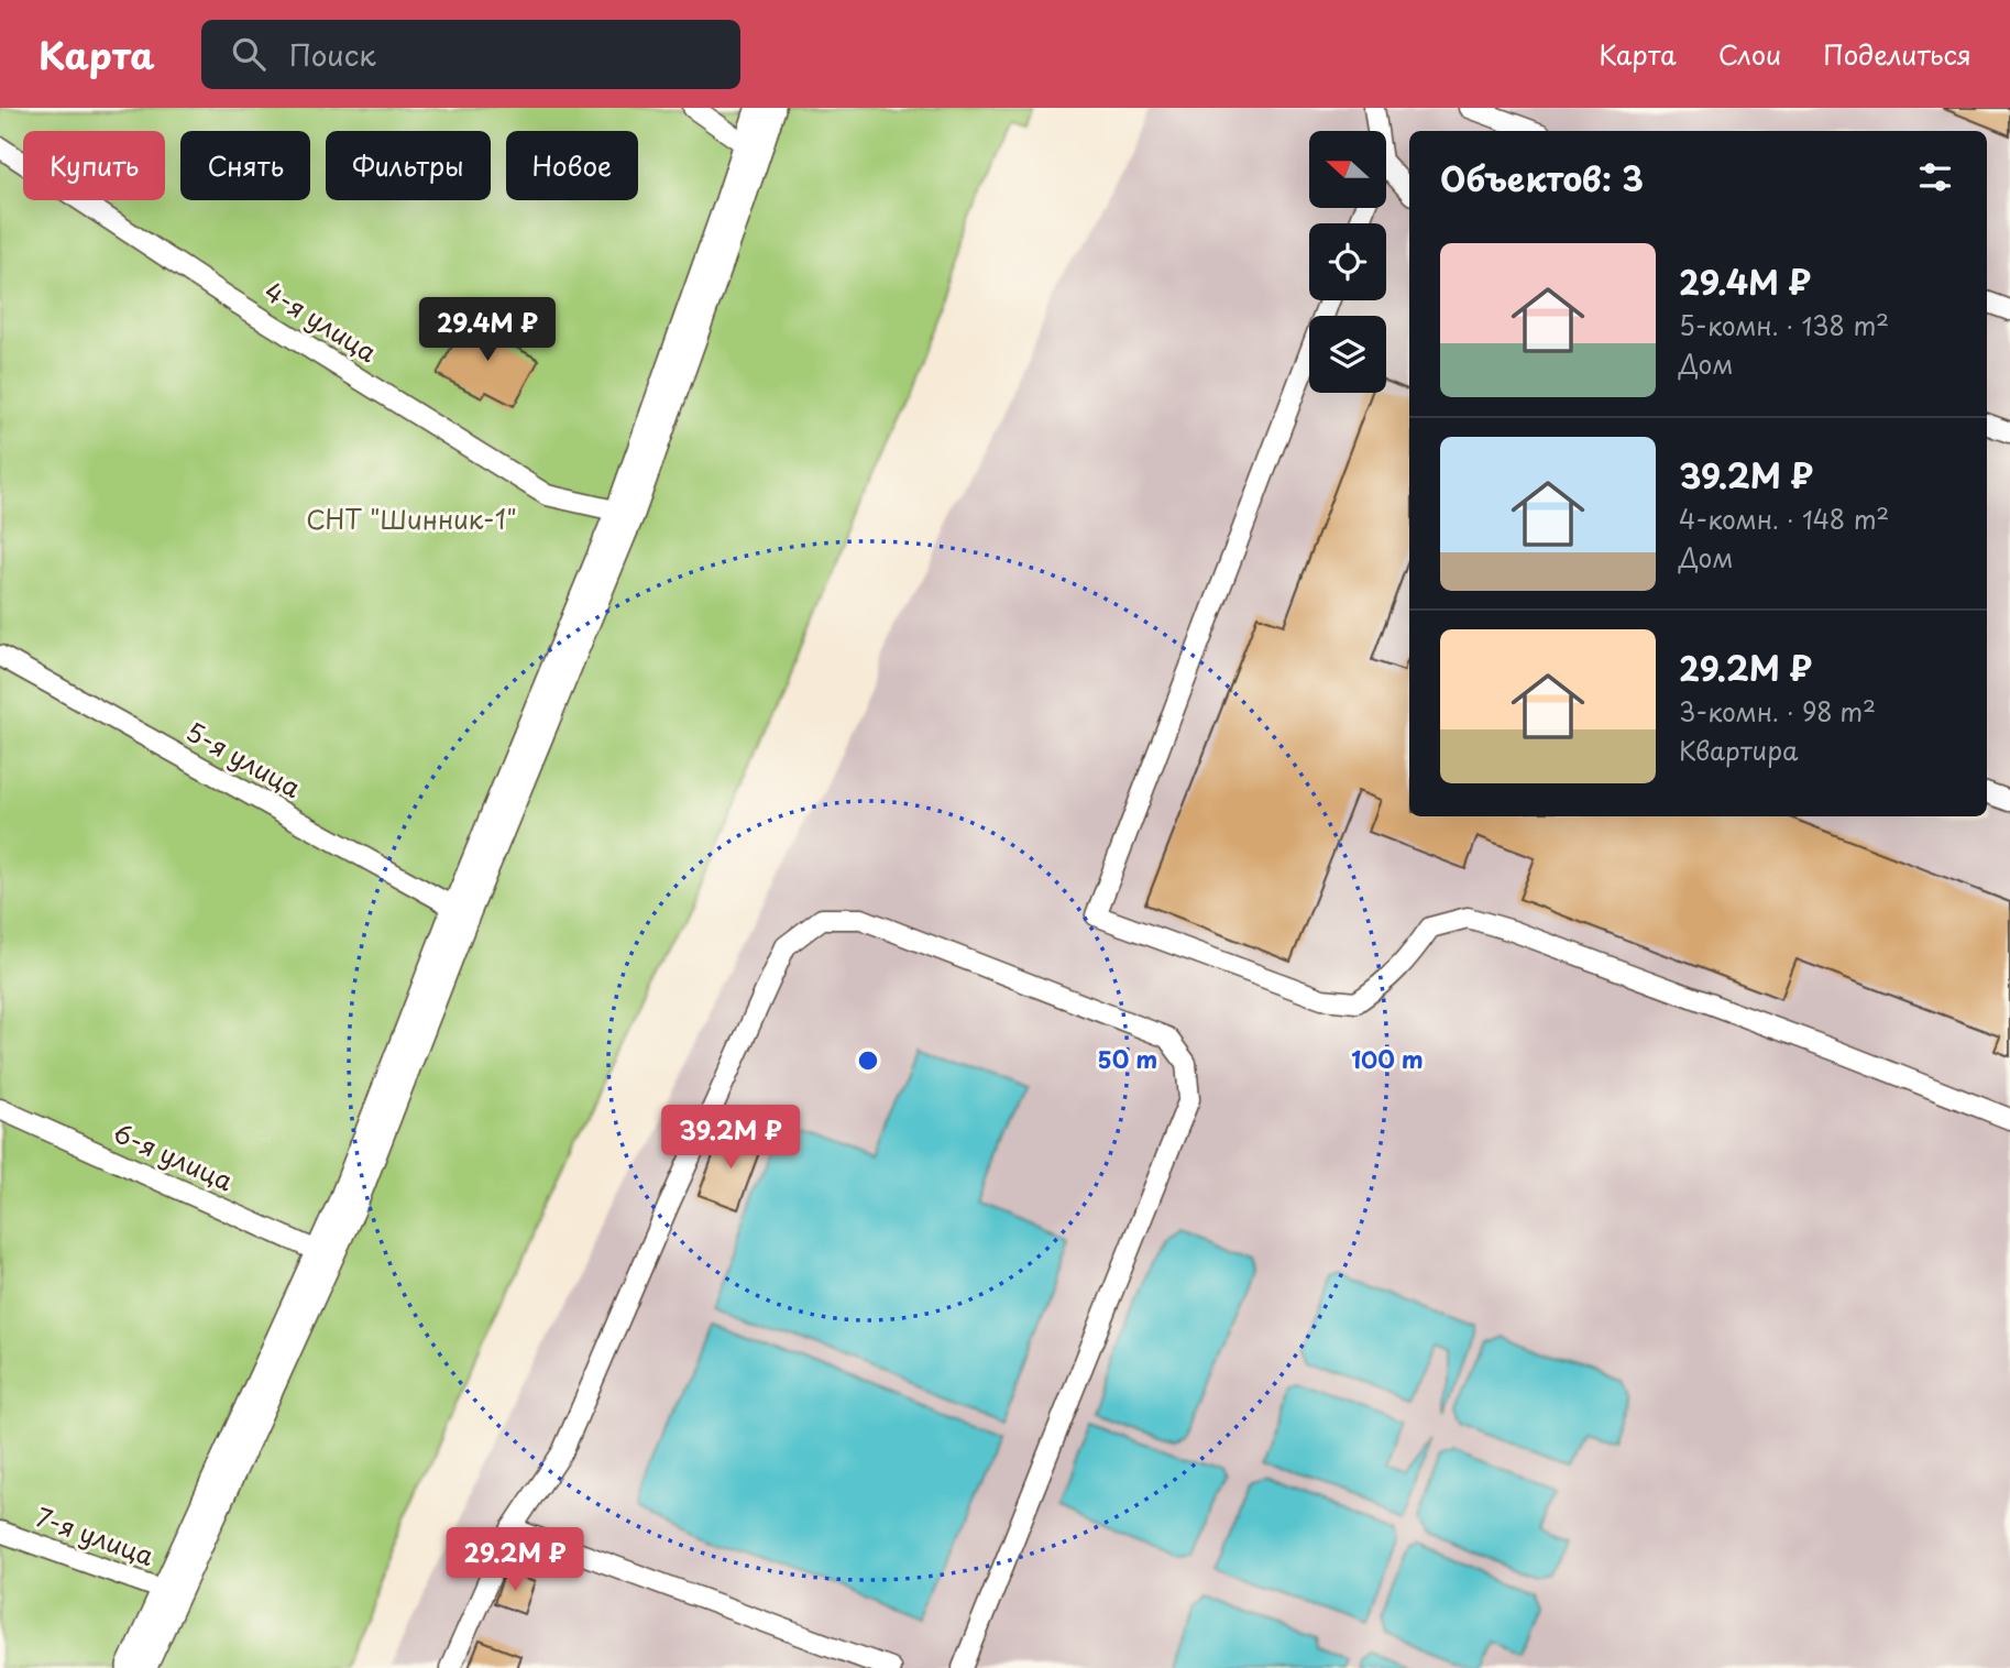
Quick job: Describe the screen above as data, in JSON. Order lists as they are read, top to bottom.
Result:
{
  "streets": {
    "lane": [
      "4-я улица",
      "5-я улица",
      "6-я улица",
      "7-я улица"
    ]
  },
  "parks": ["СНТ \"Шинник-1\""],
  "north": "left",
  "page": {
    "header": "Карта",
    "search": "Поиск",
    "nav": ["Карта", "Слои", "Поделиться"],
    "chip": [
      "Купить",
      "Снять",
      "Фильтры",
      "Новое"
    ],
    "heading": "Объектов: 3",
    "list": [
      {
        "name": "29.4M ₽",
        "note": "5-комн. · 138 m² · Дом"
      },
      {
        "name": "39.2M ₽",
        "note": "4-комн. · 148 m² · Дом"
      },
      {
        "name": "29.2M ₽",
        "note": "3-комн. · 98 m² · Квартира"
      }
    ],
    "price": ["29.4M ₽", "39.2M ₽", "29.2M ₽"]
  },
  "rings": ["50 m", "100 m"]
}
